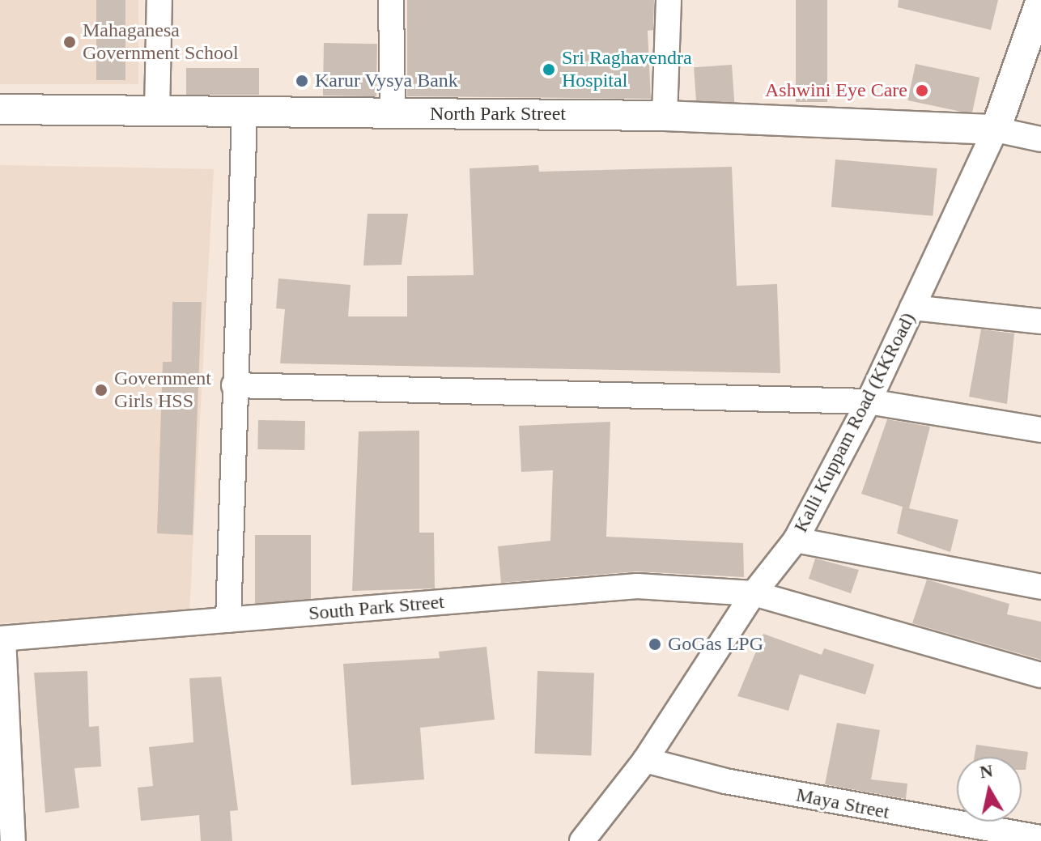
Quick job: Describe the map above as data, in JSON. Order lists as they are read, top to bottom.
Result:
{
  "streets": {
    "main road": ["North Park Street", "Kalli Kuppam Road (KKRoad)"],
    "street": ["South Park Street", "Maya Street"]
  },
  "crossings": [
    ["North Park Street", "Kalli Kuppam Road (KKRoad)"],
    ["Kalli Kuppam Road (KKRoad)", "South Park Street"],
    ["Kalli Kuppam Road (KKRoad)", "Maya Street"]
  ],
  "places": [
    "Mahaganesa Government School",
    "Sri Raghavendra Hospital",
    "Karur Vysya Bank",
    "Ashwini Eye Care",
    "Government Girls HSS",
    "GoGas LPG"
  ],
  "north": "top"
}
